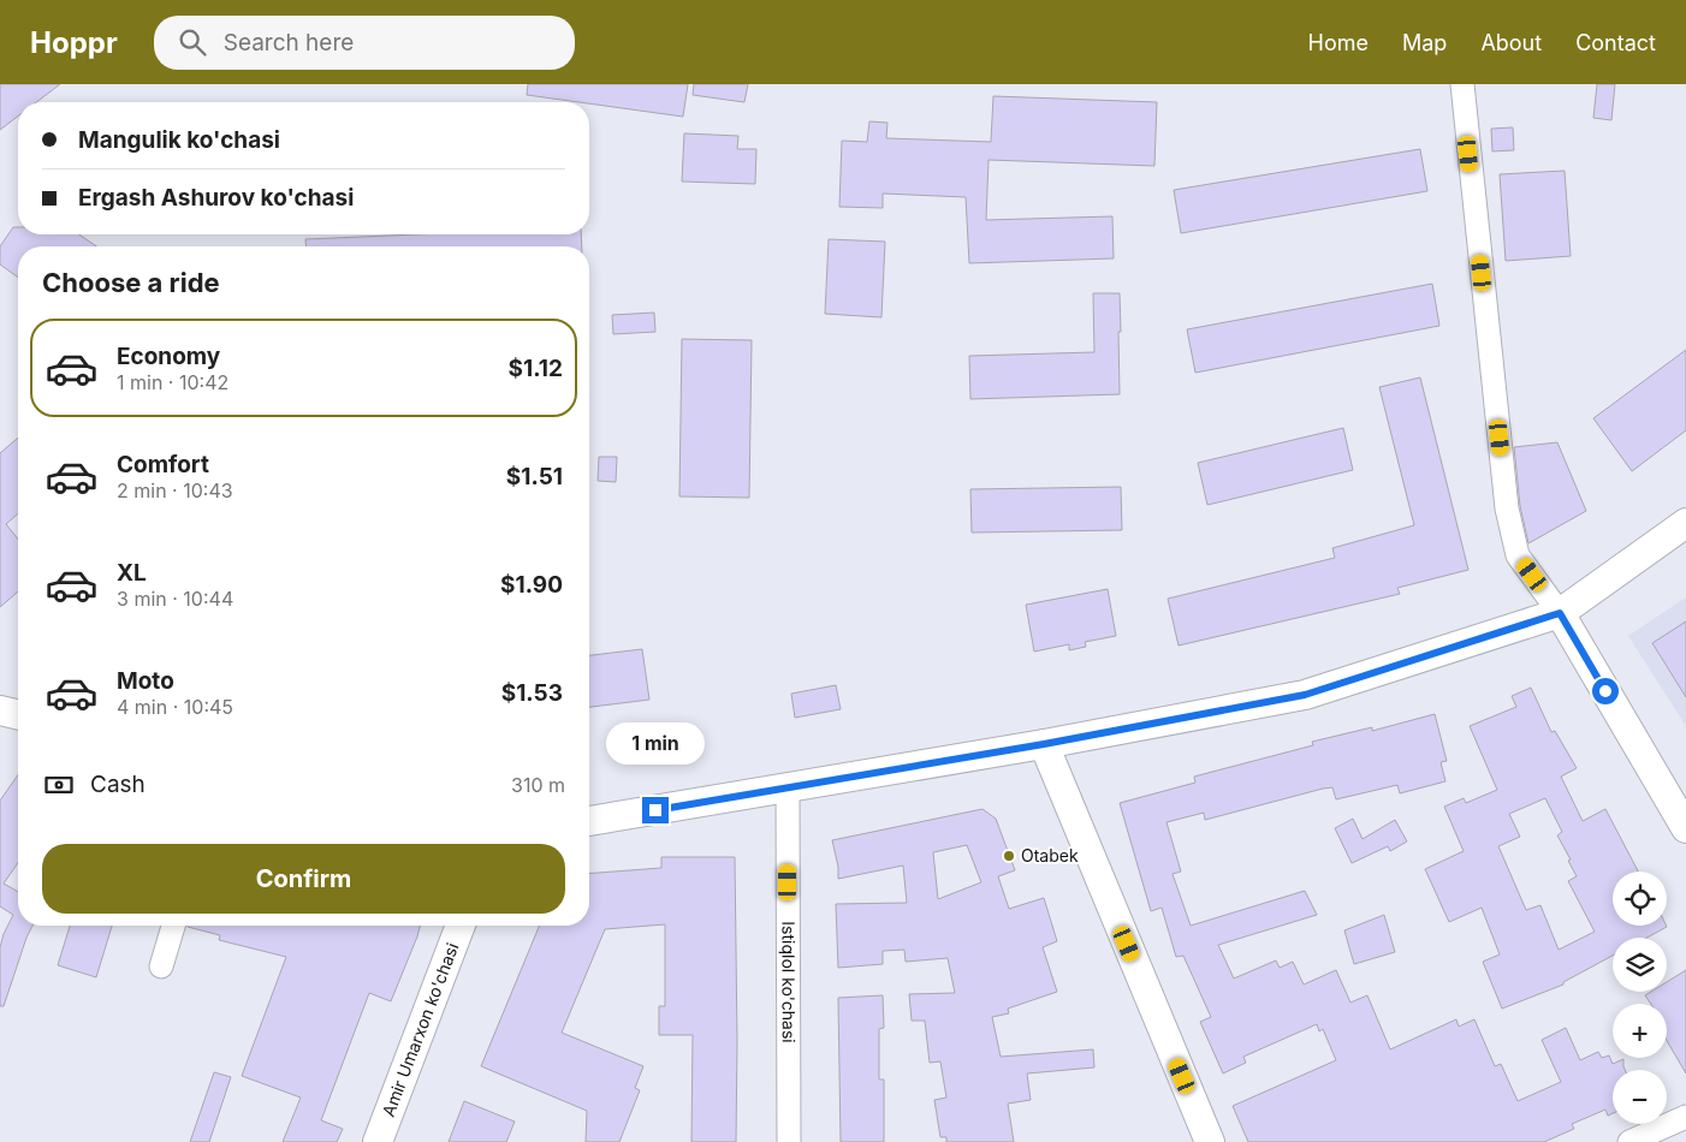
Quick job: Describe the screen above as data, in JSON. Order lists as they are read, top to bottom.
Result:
{
  "streets": {
    "street": ["Istiqlol ko'chasi", "Amir Umarxon ko'chasi"]
  },
  "places": ["Otabek"],
  "page": {
    "header": "Hoppr",
    "search": "Search here",
    "nav": [
      "Home",
      "Map",
      "About",
      "Contact"
    ],
    "banner": ["Mangulik ko'chasi", "Ergash Ashurov ko'chasi"],
    "heading": "Choose a ride",
    "list": [
      {
        "name": "Economy",
        "note": "1 min · 10:42",
        "value": "$1.12"
      },
      {
        "name": "Comfort",
        "note": "2 min · 10:43",
        "value": "$1.51"
      },
      {
        "name": "XL",
        "note": "3 min · 10:44",
        "value": "$1.90"
      },
      {
        "name": "Moto",
        "note": "4 min · 10:45",
        "value": "$1.53"
      }
    ],
    "bubble": "1 min",
    "pay": ["Cash", "310 m"],
    "buttons": "Confirm",
    "map_buttons": ["+", "−"]
  }
}
